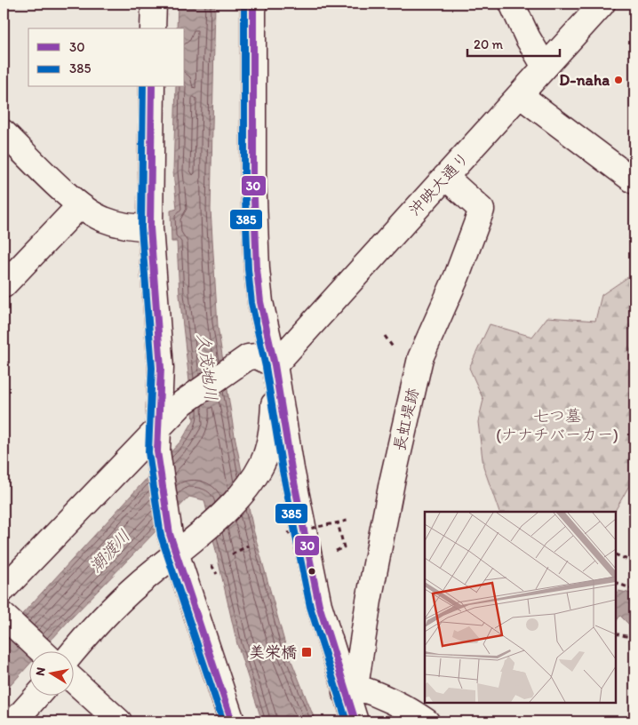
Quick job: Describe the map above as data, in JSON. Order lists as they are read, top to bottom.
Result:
{
  "streets": {
    "street": ["沖映大通り", "長虹堤跡"]
  },
  "crossings": [
    ["沖映大通り", "長虹堤跡"]
  ],
  "water": ["久茂地川", "潮渡川"],
  "parks": ["七つ墓 (ナナチバーカー)"],
  "places": {
    "other": ["D-naha"],
    "transit": ["美栄橋"]
  },
  "lines": ["transit line 30", "transit line 385"],
  "legend": ["30", "385"],
  "scale_bar": "20 m",
  "north": "left"
}
